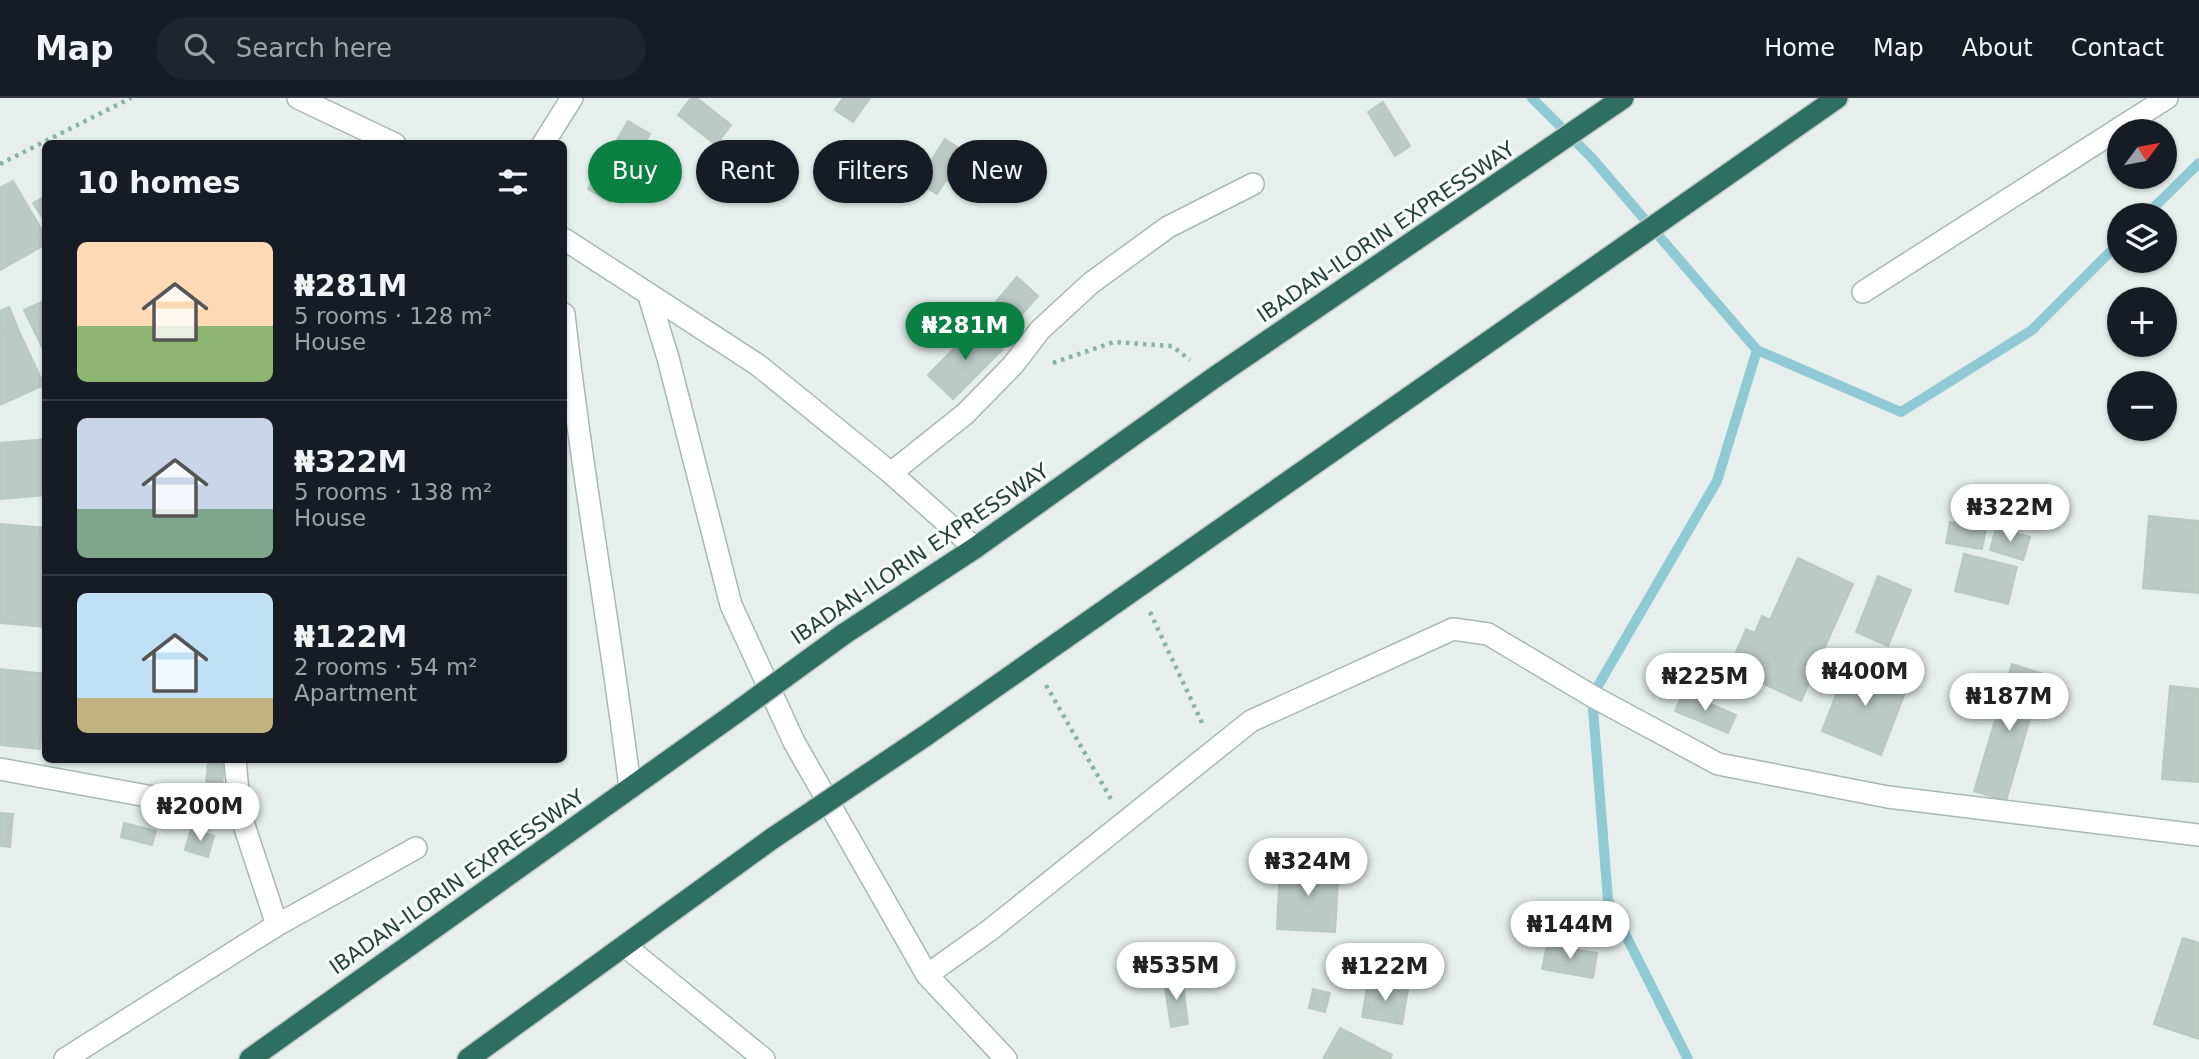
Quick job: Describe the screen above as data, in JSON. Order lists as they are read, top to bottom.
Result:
{
  "streets": {
    "highway": ["IBADAN-ILORIN EXPRESSWAY"]
  },
  "north": "top right",
  "page": {
    "header": "Map",
    "search": "Search here",
    "nav": [
      "Home",
      "Map",
      "About",
      "Contact"
    ],
    "map_buttons": ["+", "−"],
    "chip": [
      "Buy",
      "Rent",
      "Filters",
      "New"
    ],
    "heading": "10 homes",
    "list": [
      {
        "name": "₦281M",
        "note": "5 rooms · 128 m² · House"
      },
      {
        "name": "₦322M",
        "note": "5 rooms · 138 m² · House"
      },
      {
        "name": "₦122M",
        "note": "2 rooms · 54 m² · Apartment"
      }
    ],
    "price": [
      "₦281M",
      "₦322M",
      "₦400M",
      "₦225M",
      "₦187M",
      "₦200M",
      "₦324M",
      "₦144M",
      "₦535M",
      "₦122M"
    ]
  }
}
